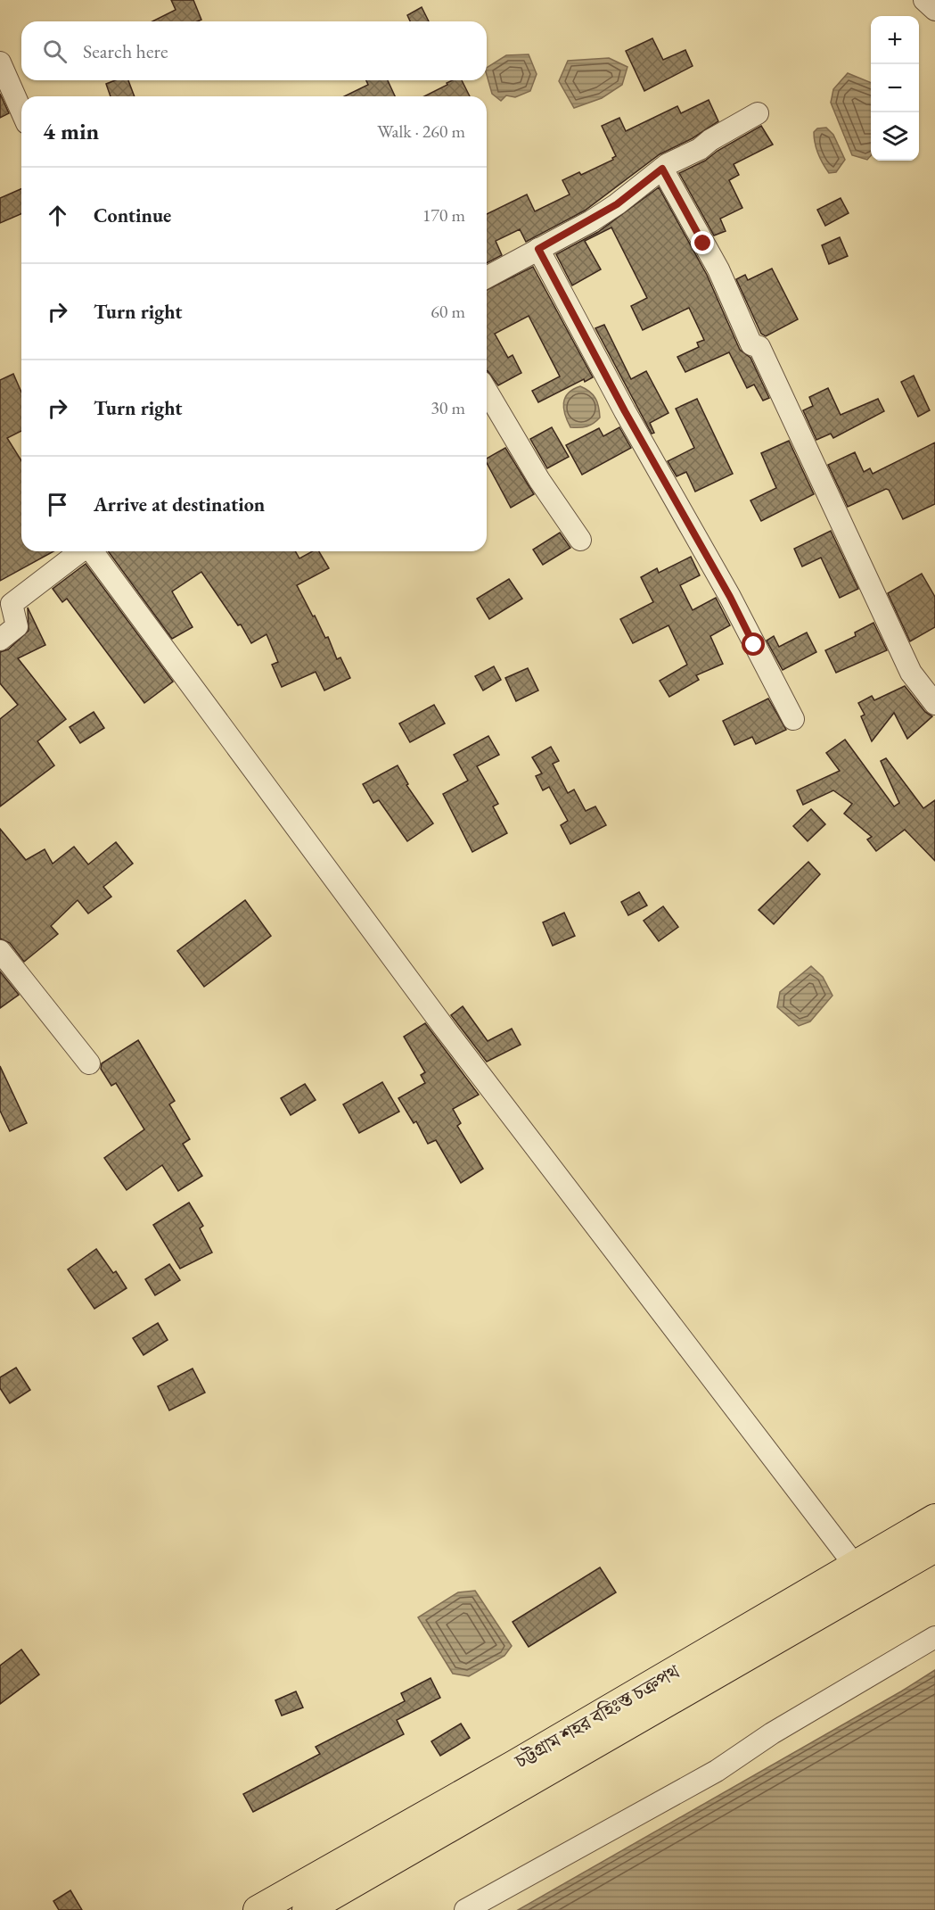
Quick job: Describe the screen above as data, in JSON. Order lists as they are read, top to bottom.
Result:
{
  "streets": {
    "main road": ["চট্টগ্রাম শহর বহিঃস্ত চক্রপথ"]
  },
  "page": {
    "map_buttons": ["+", "−"],
    "search": "Search here",
    "heading": ["4 min", "Walk · 260 m"],
    "list": [
      ["Continue", "170 m"],
      ["Turn right", "60 m"],
      ["Turn right", "30 m"],
      "Arrive at destination"
    ]
  }
}
